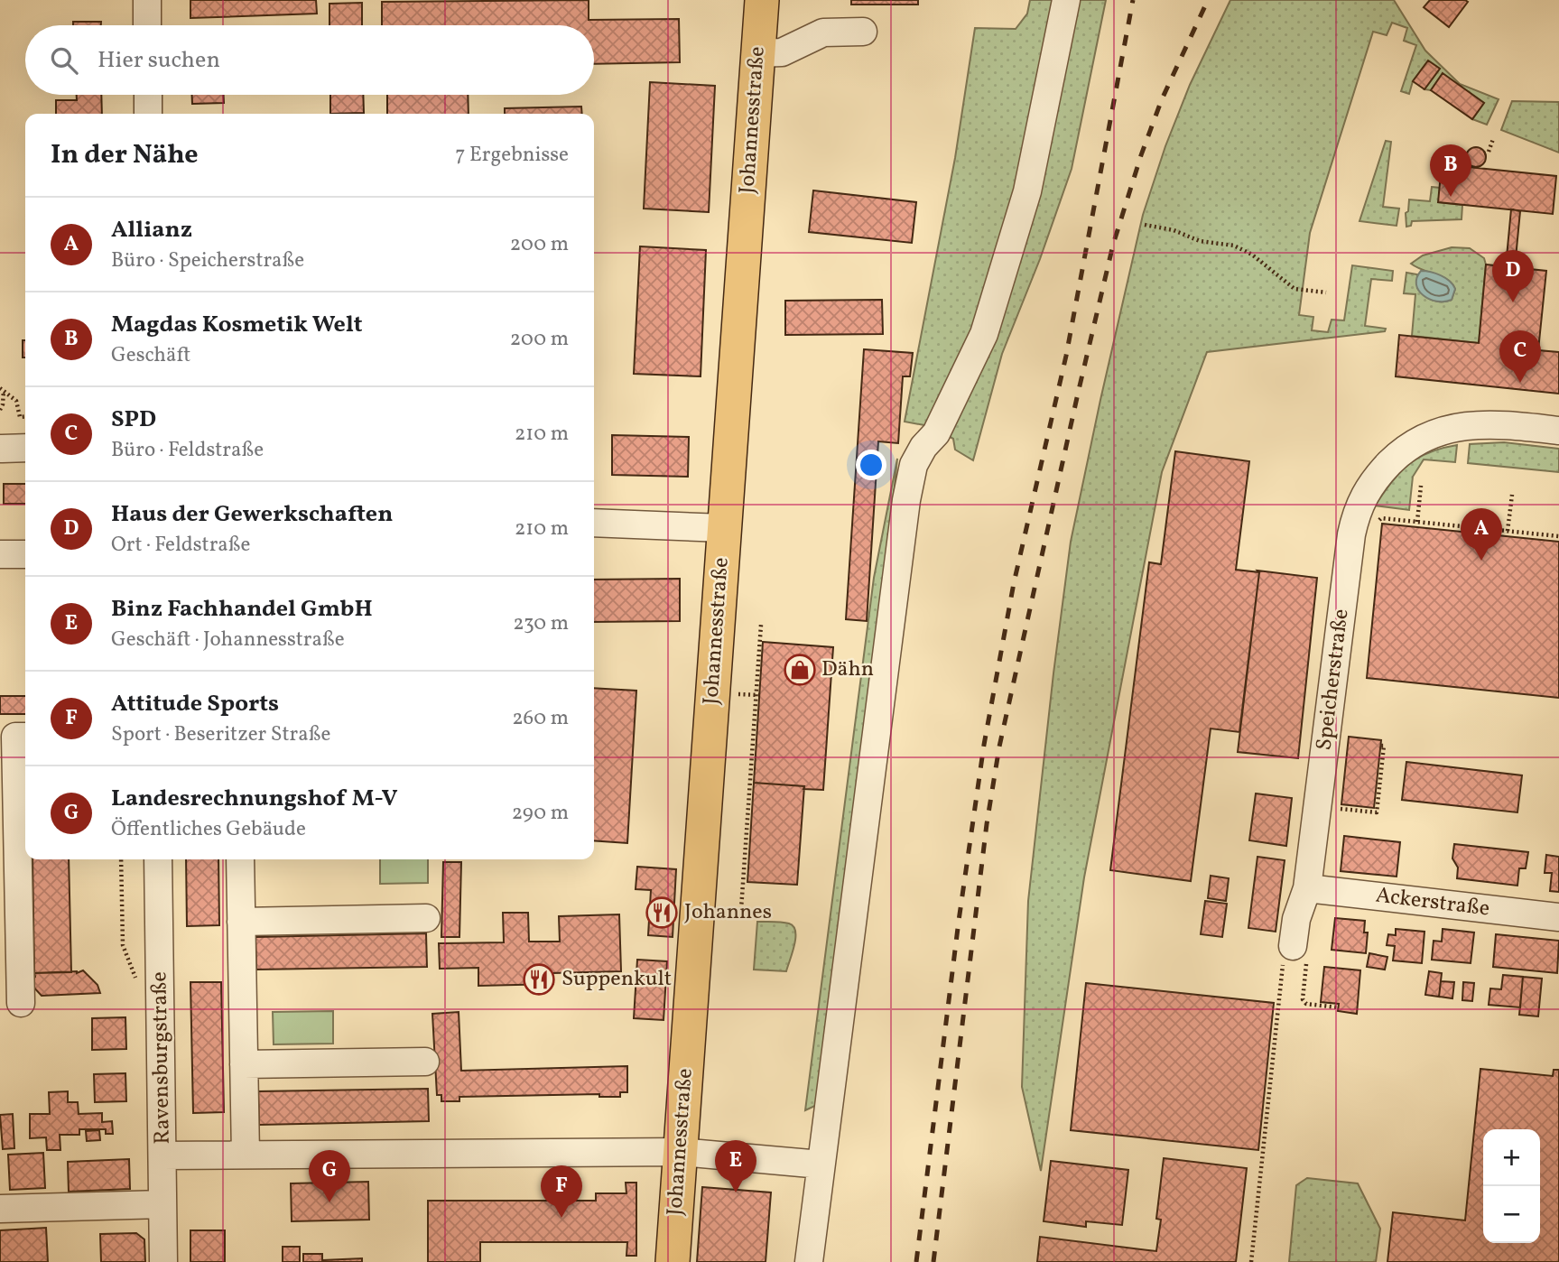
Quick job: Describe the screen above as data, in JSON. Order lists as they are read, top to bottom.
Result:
{
  "streets": {
    "main road": ["Johannesstraße"],
    "street": ["Speicherstraße", "Ackerstraße", "Ravensburgstraße"]
  },
  "crossings": [
    ["Speicherstraße", "Ackerstraße"]
  ],
  "places": {
    "shop": ["Dähn"],
    "restaurant": ["Johannes", "Suppenkult"]
  },
  "page": {
    "search": "Hier suchen",
    "heading": ["In der Nähe", "7 Ergebnisse"],
    "pins": [
      "B",
      "D",
      "C",
      "A",
      "E",
      "G",
      "F"
    ],
    "list": [
      {
        "mark": "A",
        "name": "Allianz",
        "note": "Büro · Speicherstraße",
        "value": "200 m"
      },
      {
        "mark": "B",
        "name": "Magdas Kosmetik Welt",
        "note": "Geschäft",
        "value": "200 m"
      },
      {
        "mark": "C",
        "name": "SPD",
        "note": "Büro · Feldstraße",
        "value": "210 m"
      },
      {
        "mark": "D",
        "name": "Haus der Gewerkschaften",
        "note": "Ort · Feldstraße",
        "value": "210 m"
      },
      {
        "mark": "E",
        "name": "Binz Fachhandel GmbH",
        "note": "Geschäft · Johannesstraße",
        "value": "230 m"
      },
      {
        "mark": "F",
        "name": "Attitude Sports",
        "note": "Sport · Beseritzer Straße",
        "value": "260 m"
      },
      {
        "mark": "G",
        "name": "Landesrechnungshof M-V",
        "note": "Öffentliches Gebäude",
        "value": "290 m"
      }
    ],
    "map_buttons": ["+", "−"]
  }
}
